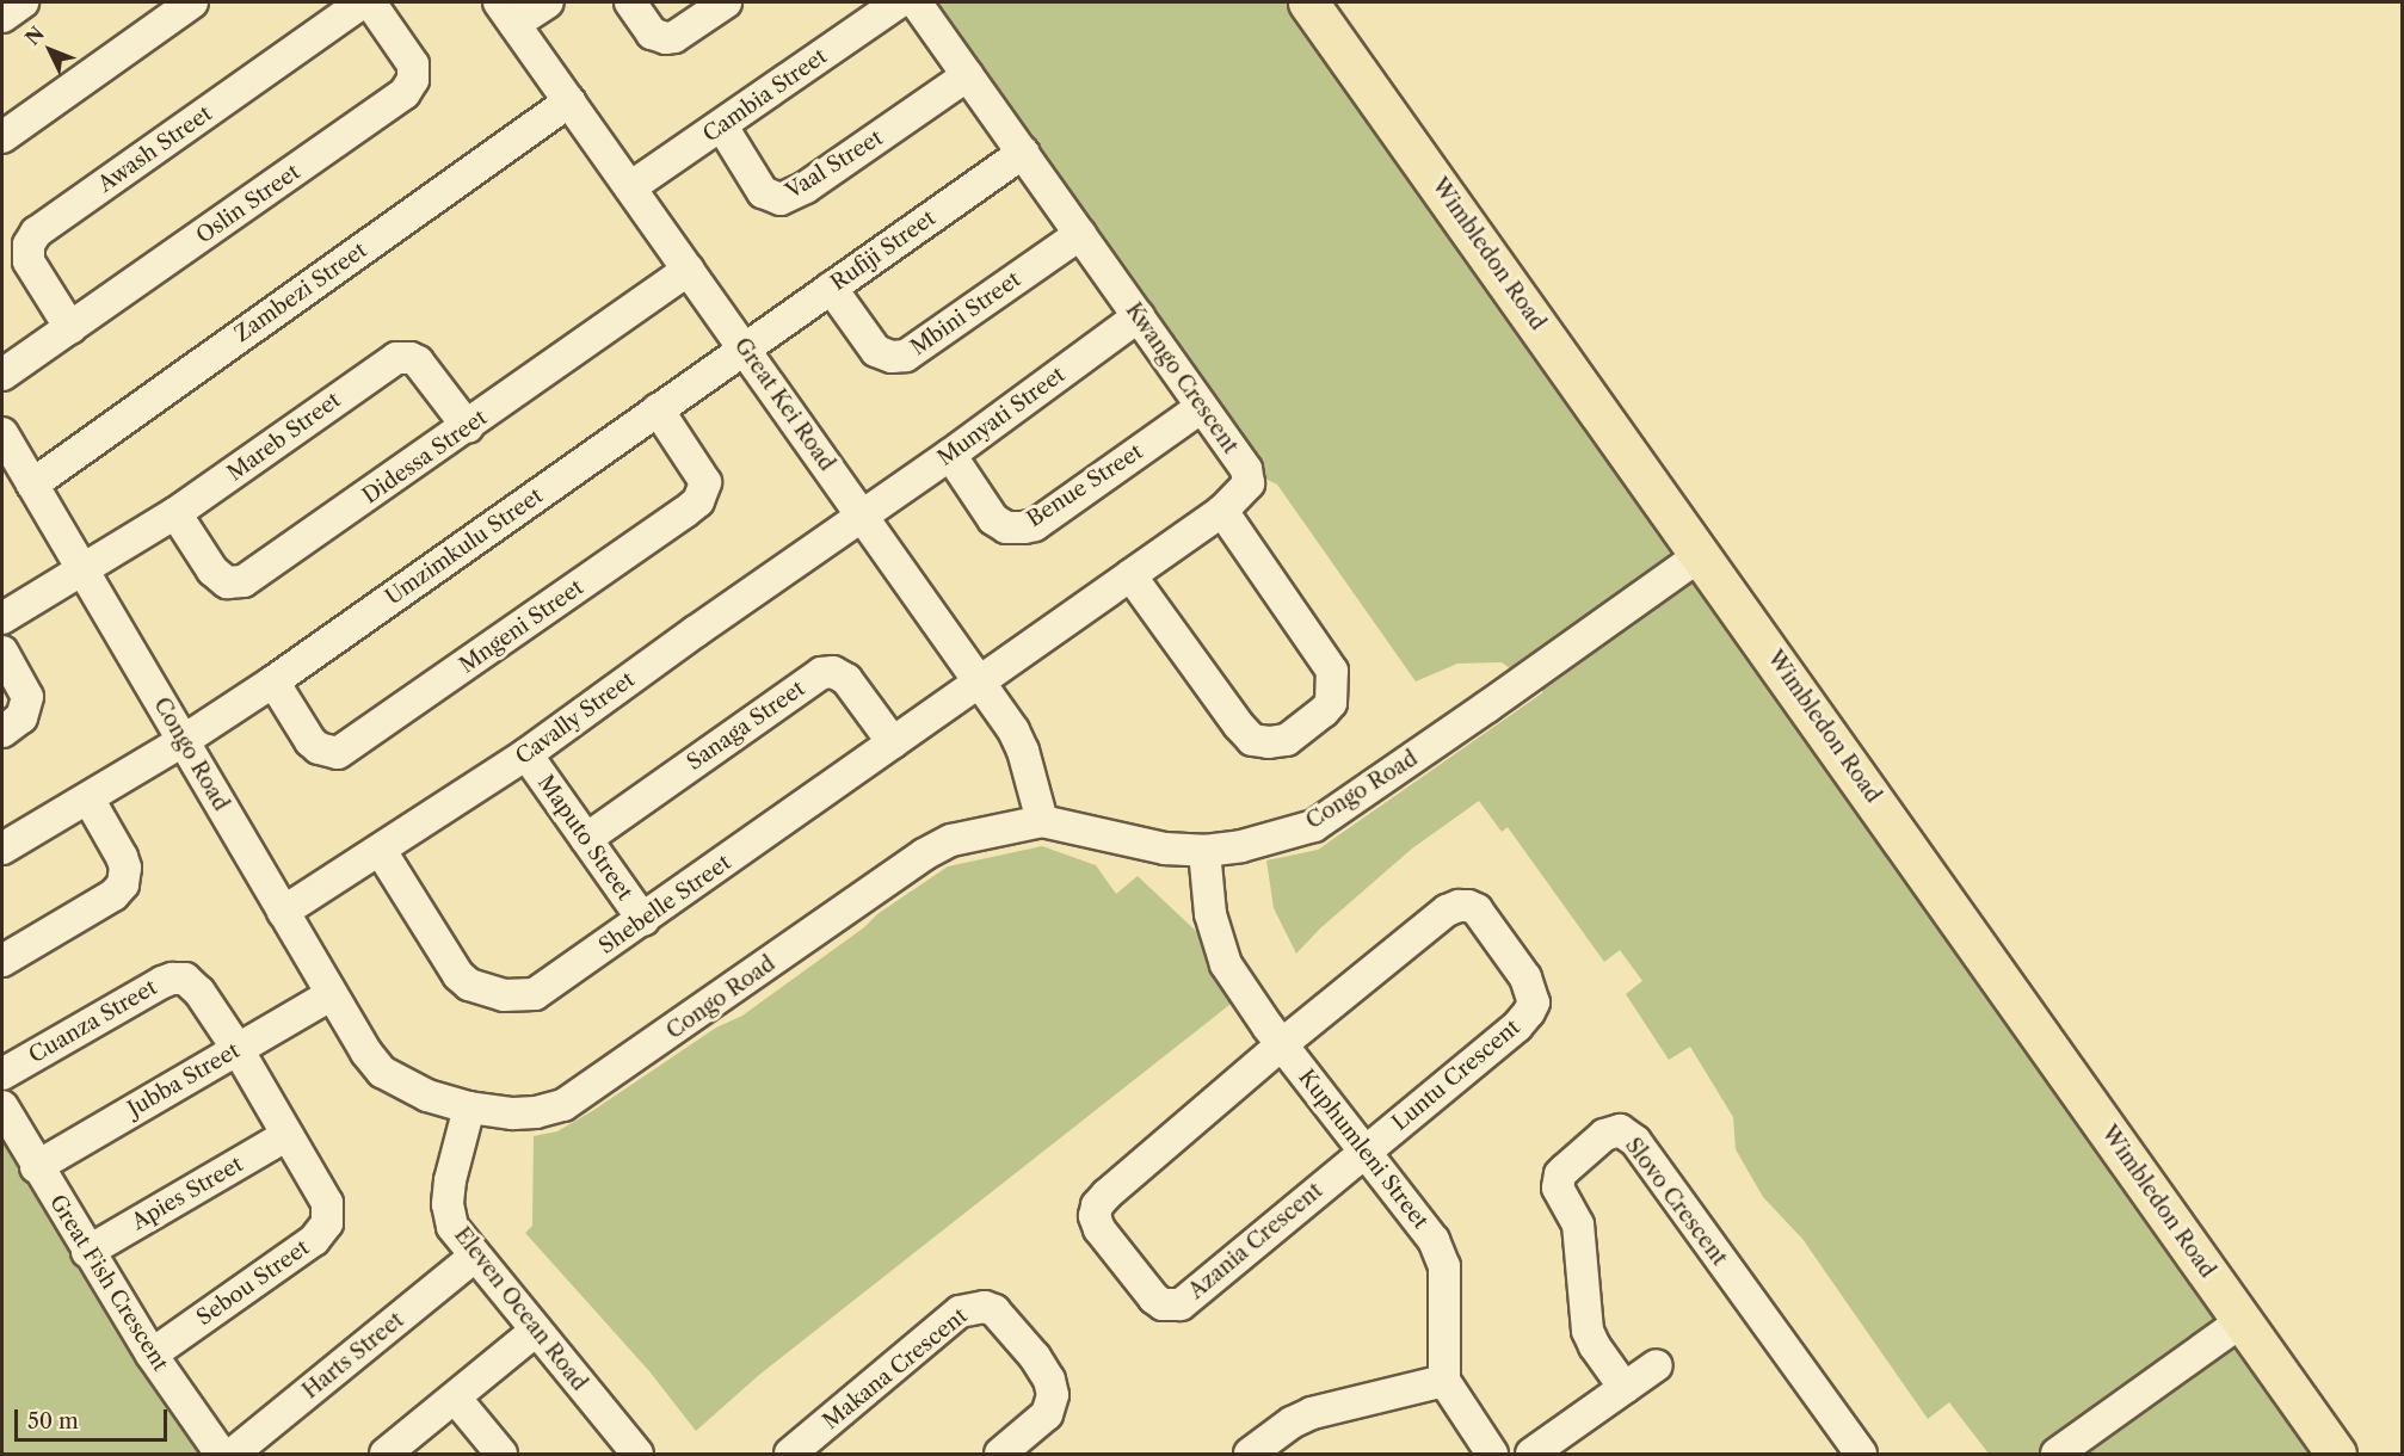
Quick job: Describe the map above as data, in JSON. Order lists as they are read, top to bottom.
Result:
{
  "streets": {
    "main road": ["Wimbledon Road"],
    "street": [
      "Cambia Street",
      "Awash Street",
      "Vaal Street",
      "Oslin Street",
      "Rufiji Street",
      "Zambezi Street",
      "Mbini Street",
      "Kwango Crescent",
      "Great Kei Road",
      "Munyati Street",
      "Mareb Street",
      "Didessa Street",
      "Benue Street",
      "Umzimkulu Street",
      "Mngeni Street",
      "Cavally Street",
      "Sanaga Street",
      "Congo Road",
      "Maputo Street",
      "Shebelle Street",
      "Cuanza Street",
      "Luntu Crescent",
      "Jubba Street",
      "Kuphumleni Street",
      "Apies Street",
      "Slovo Crescent",
      "Azania Crescent",
      "Great Fish Crescent",
      "Sebou Street",
      "Eleven Ocean Road",
      "Harts Street",
      "Makana Crescent"
    ]
  },
  "crossings": [
    ["Cambia Street", "Vaal Street"],
    ["Cambia Street", "Great Kei Road"],
    ["Awash Street", "Oslin Street"],
    ["Vaal Street", "Kwango Crescent"],
    ["Rufiji Street", "Mbini Street"],
    ["Rufiji Street", "Kwango Crescent"],
    ["Rufiji Street", "Great Kei Road"],
    ["Rufiji Street", "Umzimkulu Street"],
    ["Wimbledon Road", "Congo Road"],
    ["Zambezi Street", "Great Kei Road"],
    ["Zambezi Street", "Congo Road"],
    ["Mbini Street", "Kwango Crescent"],
    ["Kwango Crescent", "Great Kei Road"],
    ["Kwango Crescent", "Munyati Street"],
    ["Kwango Crescent", "Benue Street"],
    ["Kwango Crescent", "Shebelle Street"],
    ["Great Kei Road", "Munyati Street"],
    ["Great Kei Road", "Didessa Street"],
    ["Great Kei Road", "Umzimkulu Street"],
    ["Great Kei Road", "Cavally Street"],
    ["Great Kei Road", "Congo Road"],
    ["Great Kei Road", "Shebelle Street"],
    ["Munyati Street", "Benue Street"],
    ["Munyati Street", "Cavally Street"],
    ["Mareb Street", "Didessa Street"],
    ["Mareb Street", "Congo Road"],
    ["Umzimkulu Street", "Mngeni Street"],
    ["Umzimkulu Street", "Congo Road"],
    ["Cavally Street", "Congo Road"],
    ["Cavally Street", "Maputo Street"],
    ["Cavally Street", "Shebelle Street"],
    ["Sanaga Street", "Maputo Street"],
    ["Sanaga Street", "Shebelle Street"],
    ["Congo Road", "Jubba Street"],
    ["Congo Road", "Kuphumleni Street"],
    ["Congo Road", "Eleven Ocean Road"],
    ["Maputo Street", "Shebelle Street"],
    ["Cuanza Street", "Jubba Street"],
    ["Cuanza Street", "Sebou Street"],
    ["Luntu Crescent", "Kuphumleni Street"],
    ["Luntu Crescent", "Azania Crescent"],
    ["Jubba Street", "Great Fish Crescent"],
    ["Jubba Street", "Sebou Street"],
    ["Kuphumleni Street", "Azania Crescent"],
    ["Apies Street", "Great Fish Crescent"],
    ["Apies Street", "Sebou Street"],
    ["Great Fish Crescent", "Sebou Street"],
    ["Eleven Ocean Road", "Harts Street"]
  ],
  "scale_bar": "50 m",
  "north": "top left"
}
